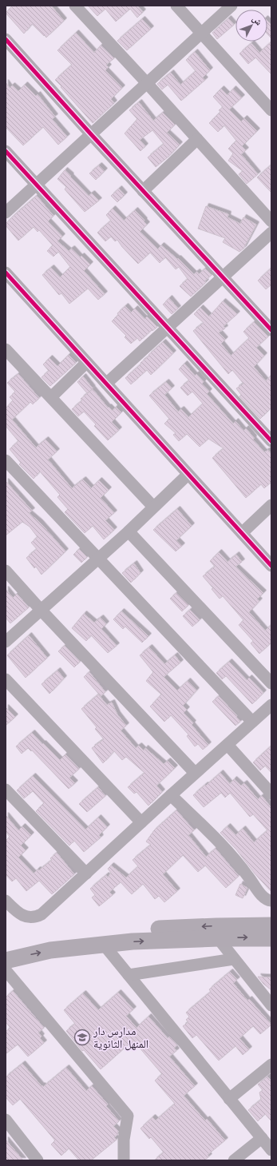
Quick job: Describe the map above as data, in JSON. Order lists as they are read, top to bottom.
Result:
{
  "places": {
    "school or university": ["مدارس دار المنهل الثانوية"]
  },
  "north": "top right"
}
